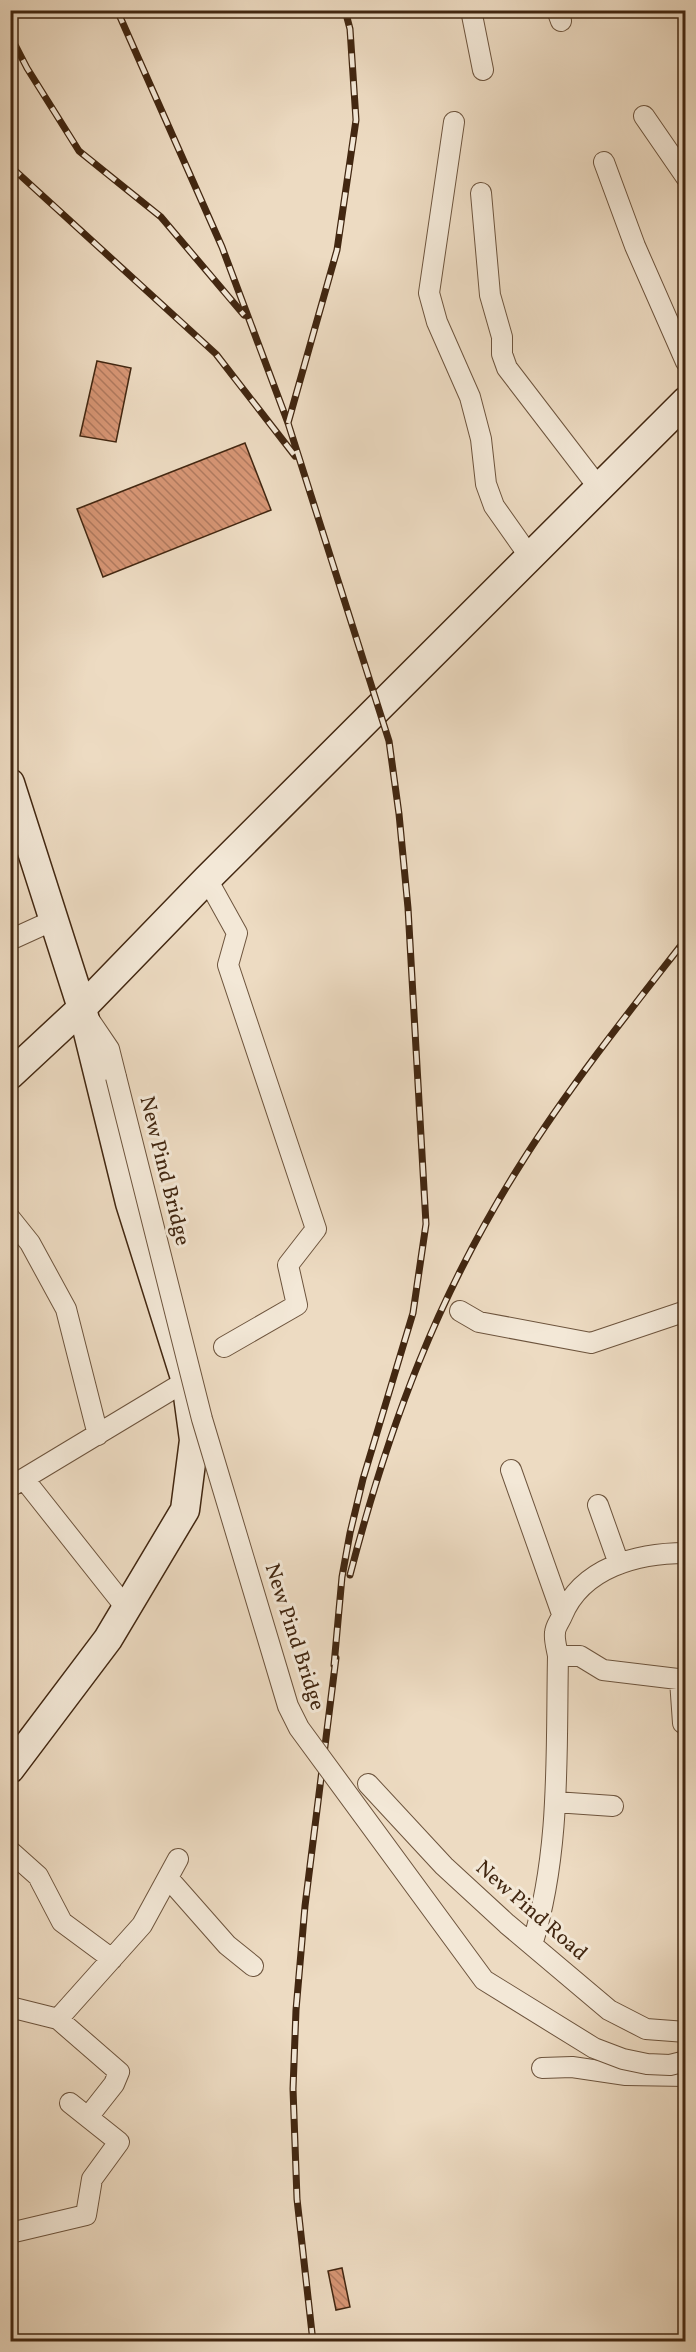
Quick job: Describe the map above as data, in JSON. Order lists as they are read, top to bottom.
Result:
{
  "streets": {
    "street": ["New Pind Bridge", "New Pind Road"]
  }
}
